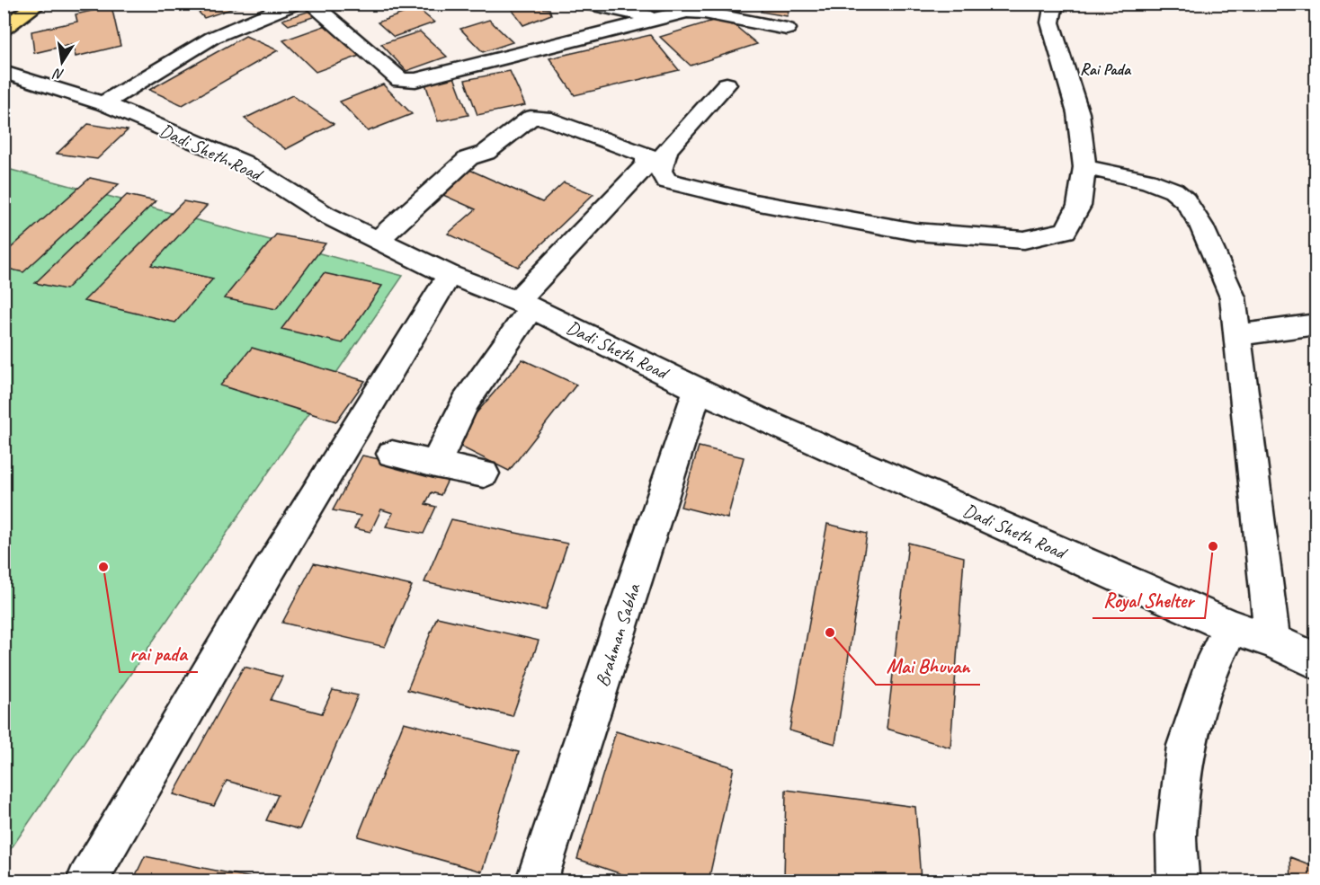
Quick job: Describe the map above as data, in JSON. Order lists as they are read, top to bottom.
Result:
{
  "streets": {
    "street": ["Dadi Sheth Road", "Brahman Sabha"]
  },
  "crossings": [
    ["Dadi Sheth Road", "Brahman Sabha"]
  ],
  "districts": ["Rai Pada"],
  "places": ["Royal Shelter", "rai pada", "Mai Bhuvan"],
  "north": "bottom"
}
